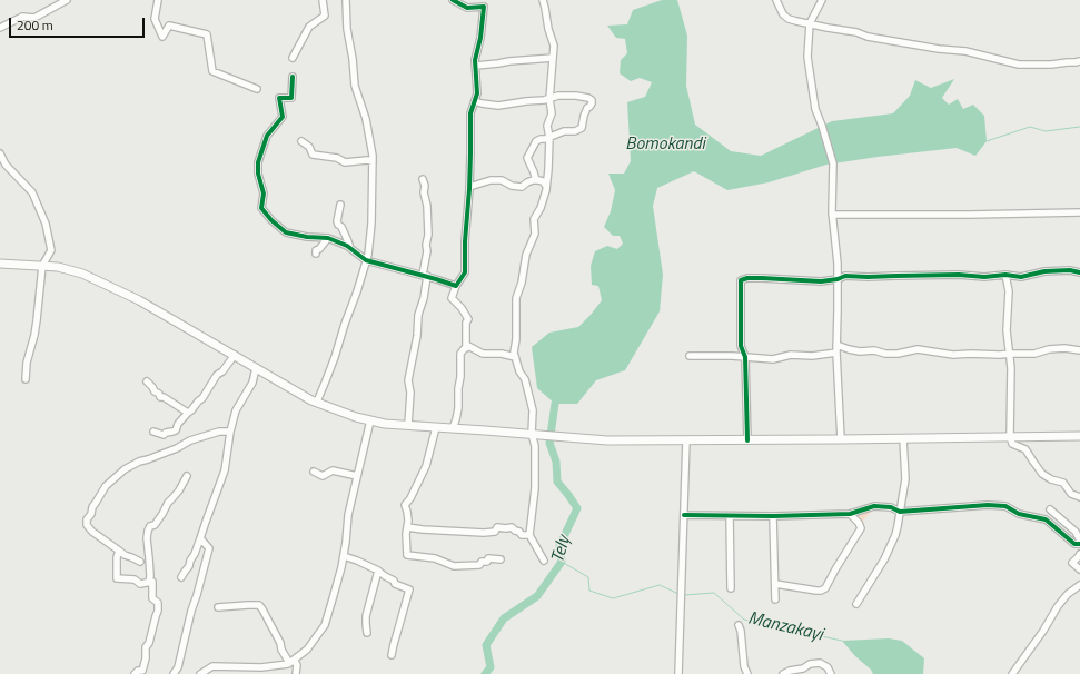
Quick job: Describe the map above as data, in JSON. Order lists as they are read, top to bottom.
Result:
{
  "water": ["Bomokandi", "Tely", "Manzakayi"],
  "scale_bar": "200 m"
}
